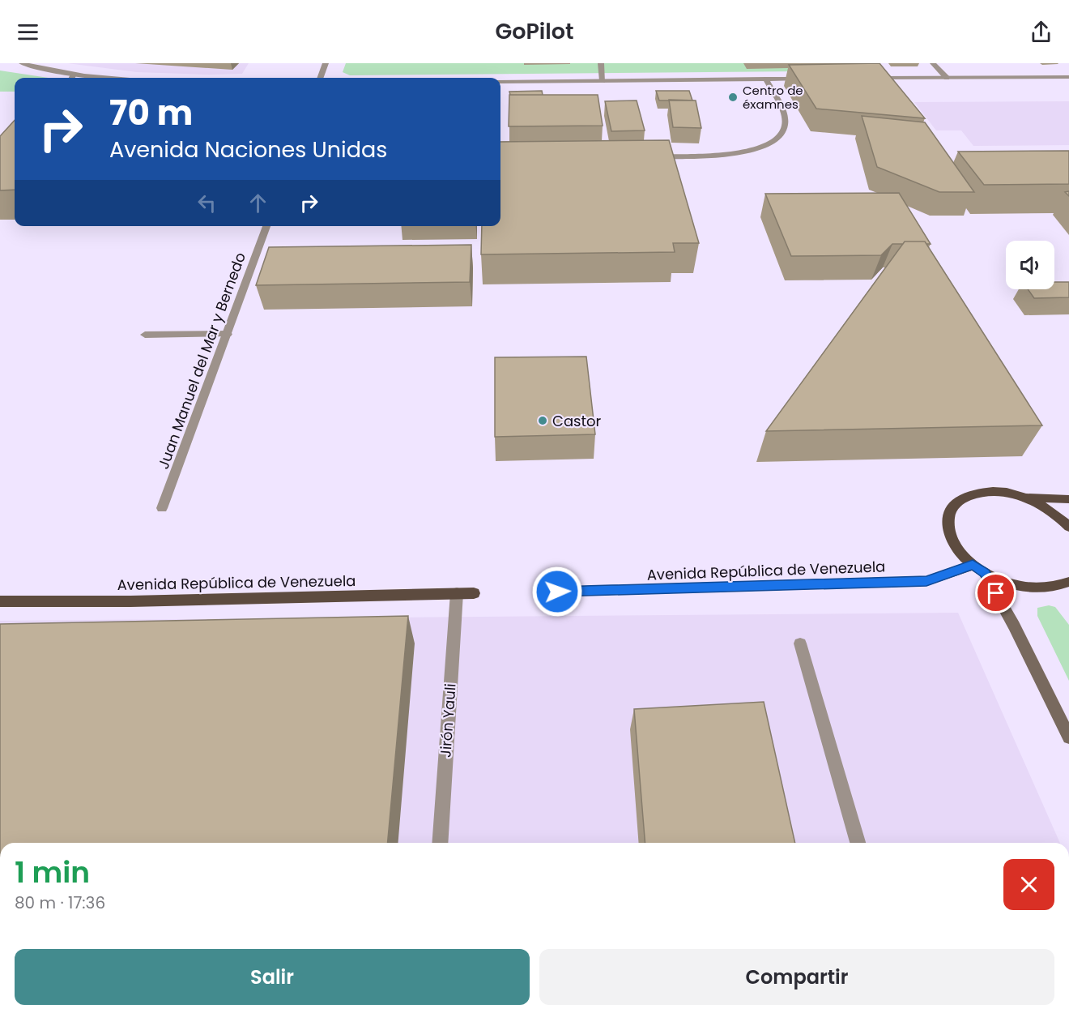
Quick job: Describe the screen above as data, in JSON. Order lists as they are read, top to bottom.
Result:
{
  "streets": {
    "main road": ["Avenida República de Venezuela"],
    "street": ["Juan Manuel del Mar y Bernedo", "Jirón Yauli"]
  },
  "crossings": [
    ["Avenida República de Venezuela", "Jirón Yauli"]
  ],
  "places": ["Centro de éxamnes", "Castor"],
  "page": {
    "header": "GoPilot",
    "turn": ["70 m", "Avenida Naciones Unidas"],
    "heading": ["1 min", "80 m · 17:36"],
    "buttons": ["Salir", "Compartir"]
  }
}
